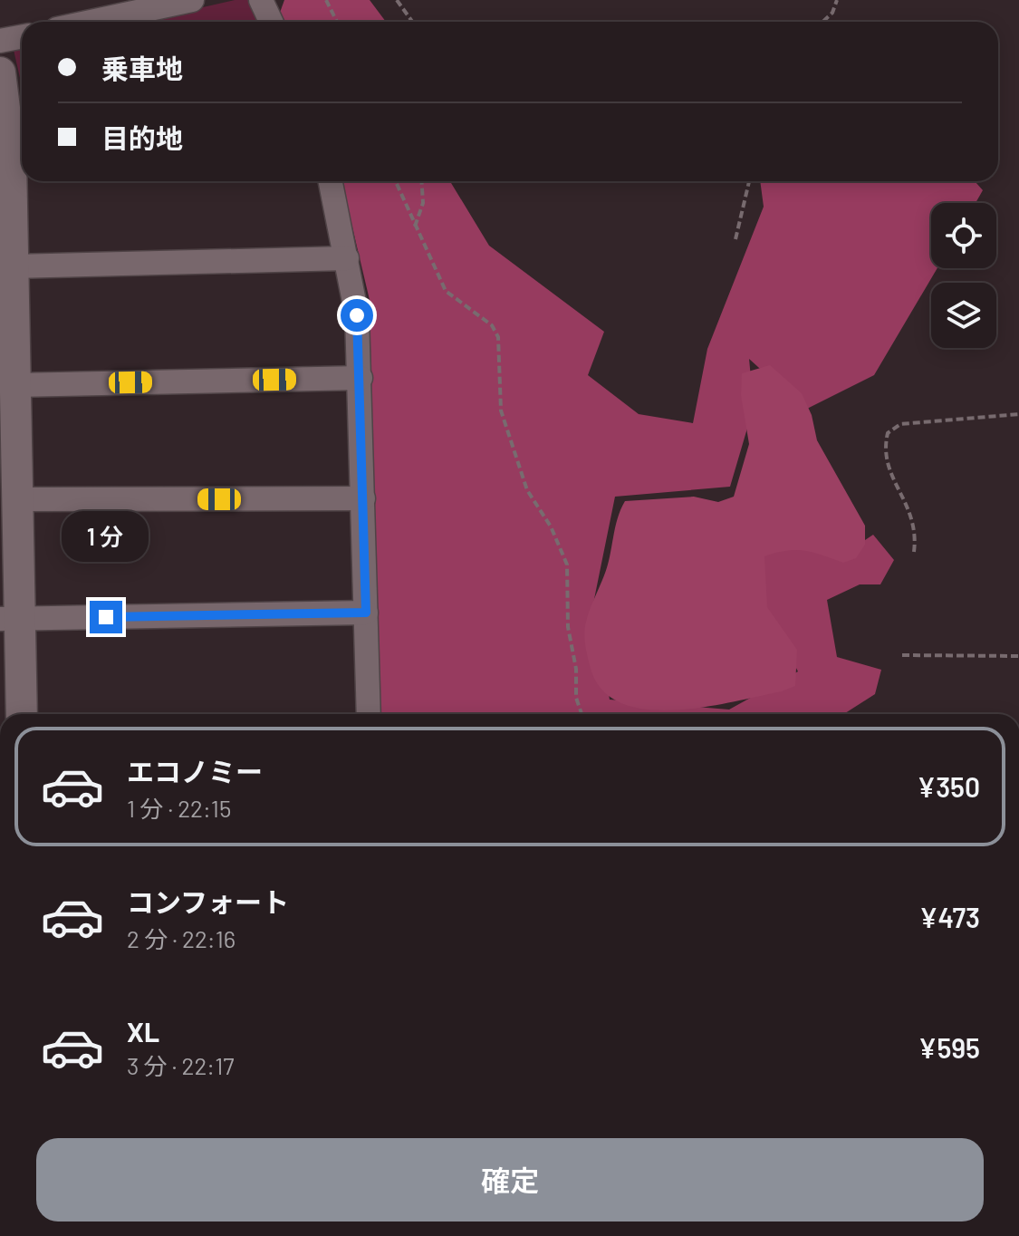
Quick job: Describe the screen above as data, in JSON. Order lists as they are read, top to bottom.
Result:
{
  "page": {
    "banner": ["乗車地", "目的地"],
    "bubble": "1 分",
    "list": [
      {
        "name": "エコノミー",
        "note": "1 分 · 22:15",
        "value": "¥350"
      },
      {
        "name": "コンフォート",
        "note": "2 分 · 22:16",
        "value": "¥473"
      },
      {
        "name": "XL",
        "note": "3 分 · 22:17",
        "value": "¥595"
      }
    ],
    "buttons": "確定"
  }
}
